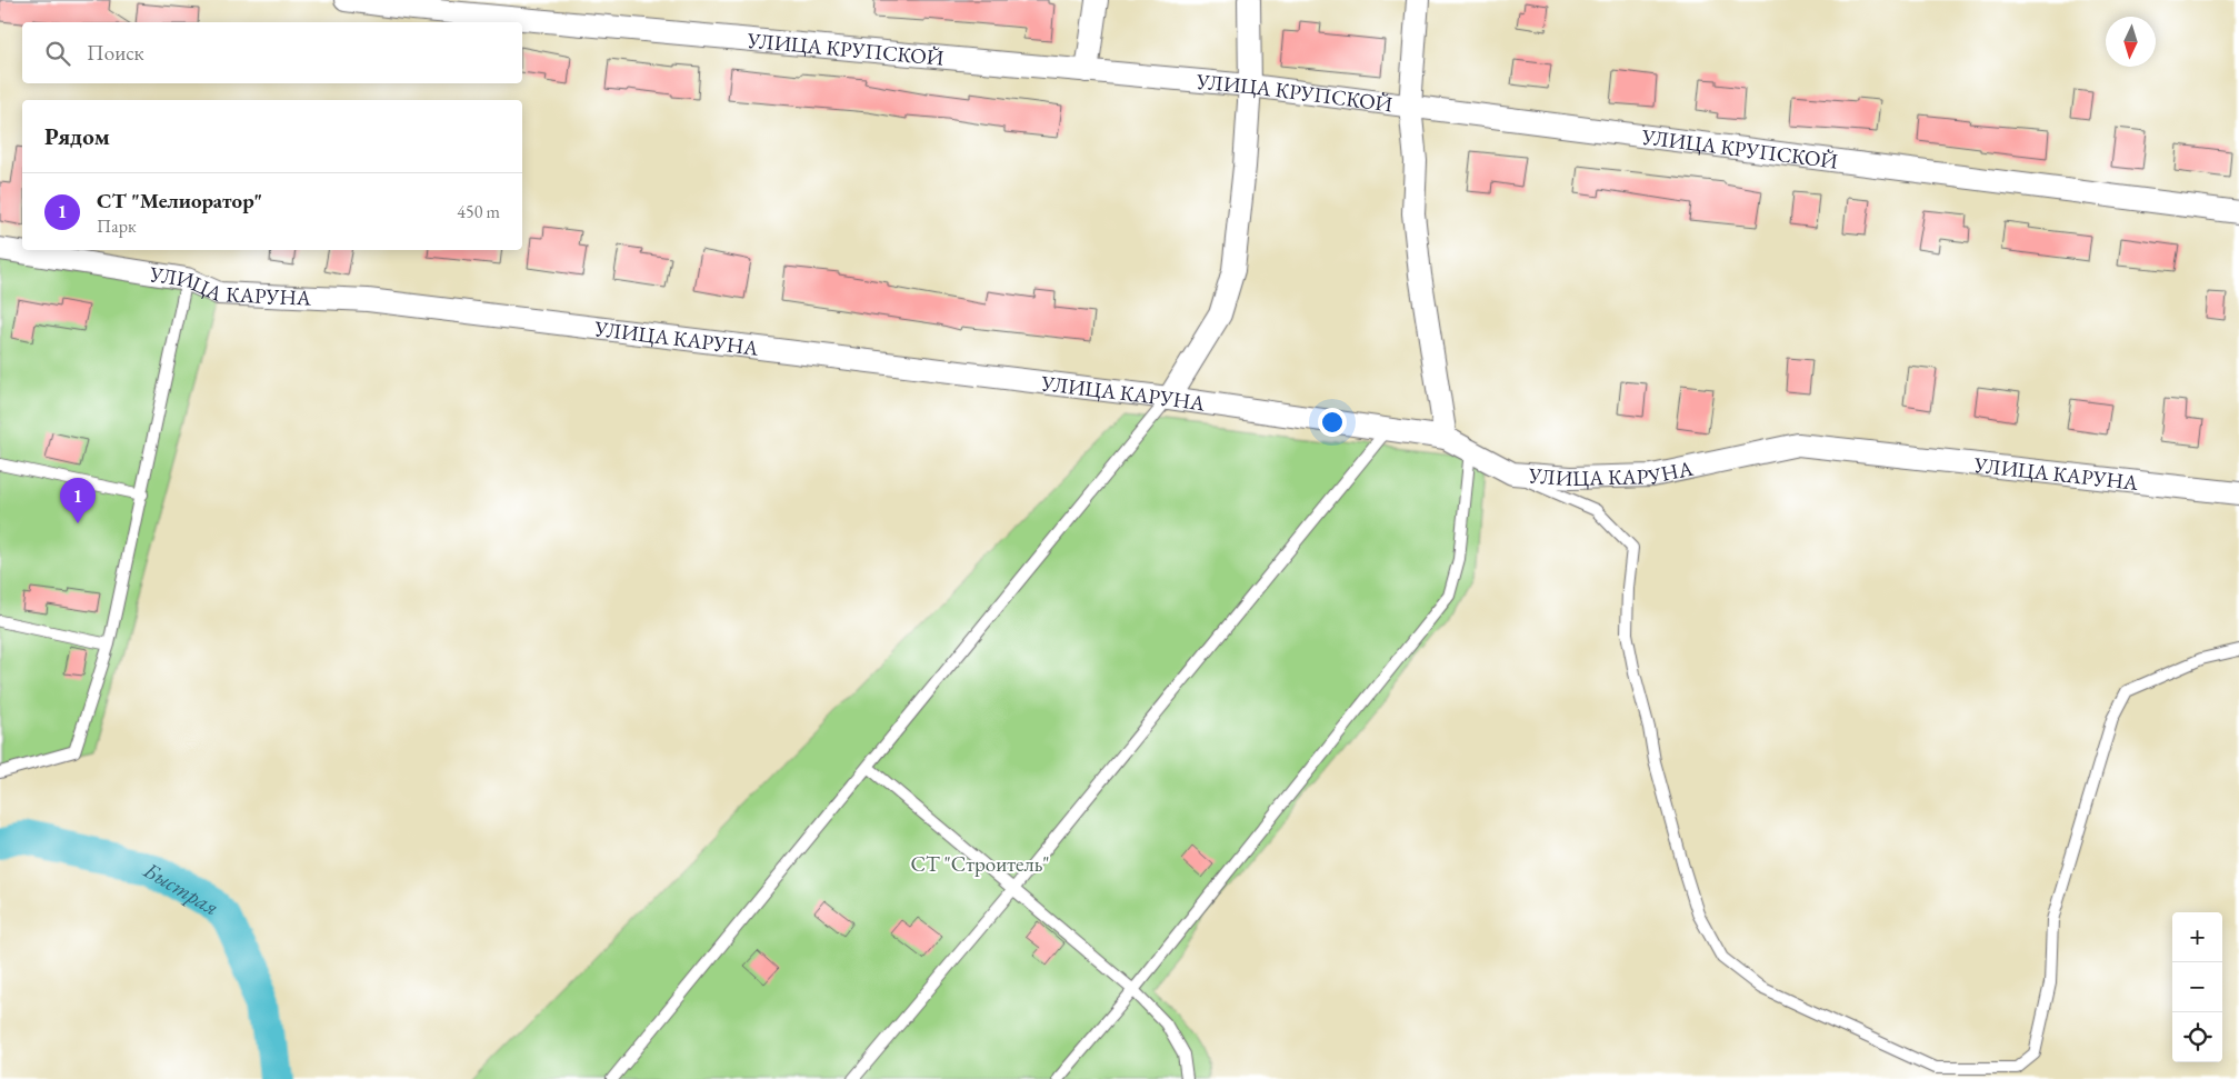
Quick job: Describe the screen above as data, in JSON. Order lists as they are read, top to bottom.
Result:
{
  "streets": {
    "street": ["УЛИЦА КРУПСКОЙ", "УЛИЦА КАРУНА"]
  },
  "water": ["Быстрая"],
  "parks": ["СТ \"Строитель\""],
  "north": "bottom",
  "page": {
    "search": "Поиск",
    "heading": "Рядом",
    "list": [
      {
        "mark": "1",
        "name": "СТ \"Мелиоратор\"",
        "note": "Парк",
        "value": "450 m"
      }
    ],
    "pins": "1",
    "map_buttons": ["+", "−"]
  }
}
